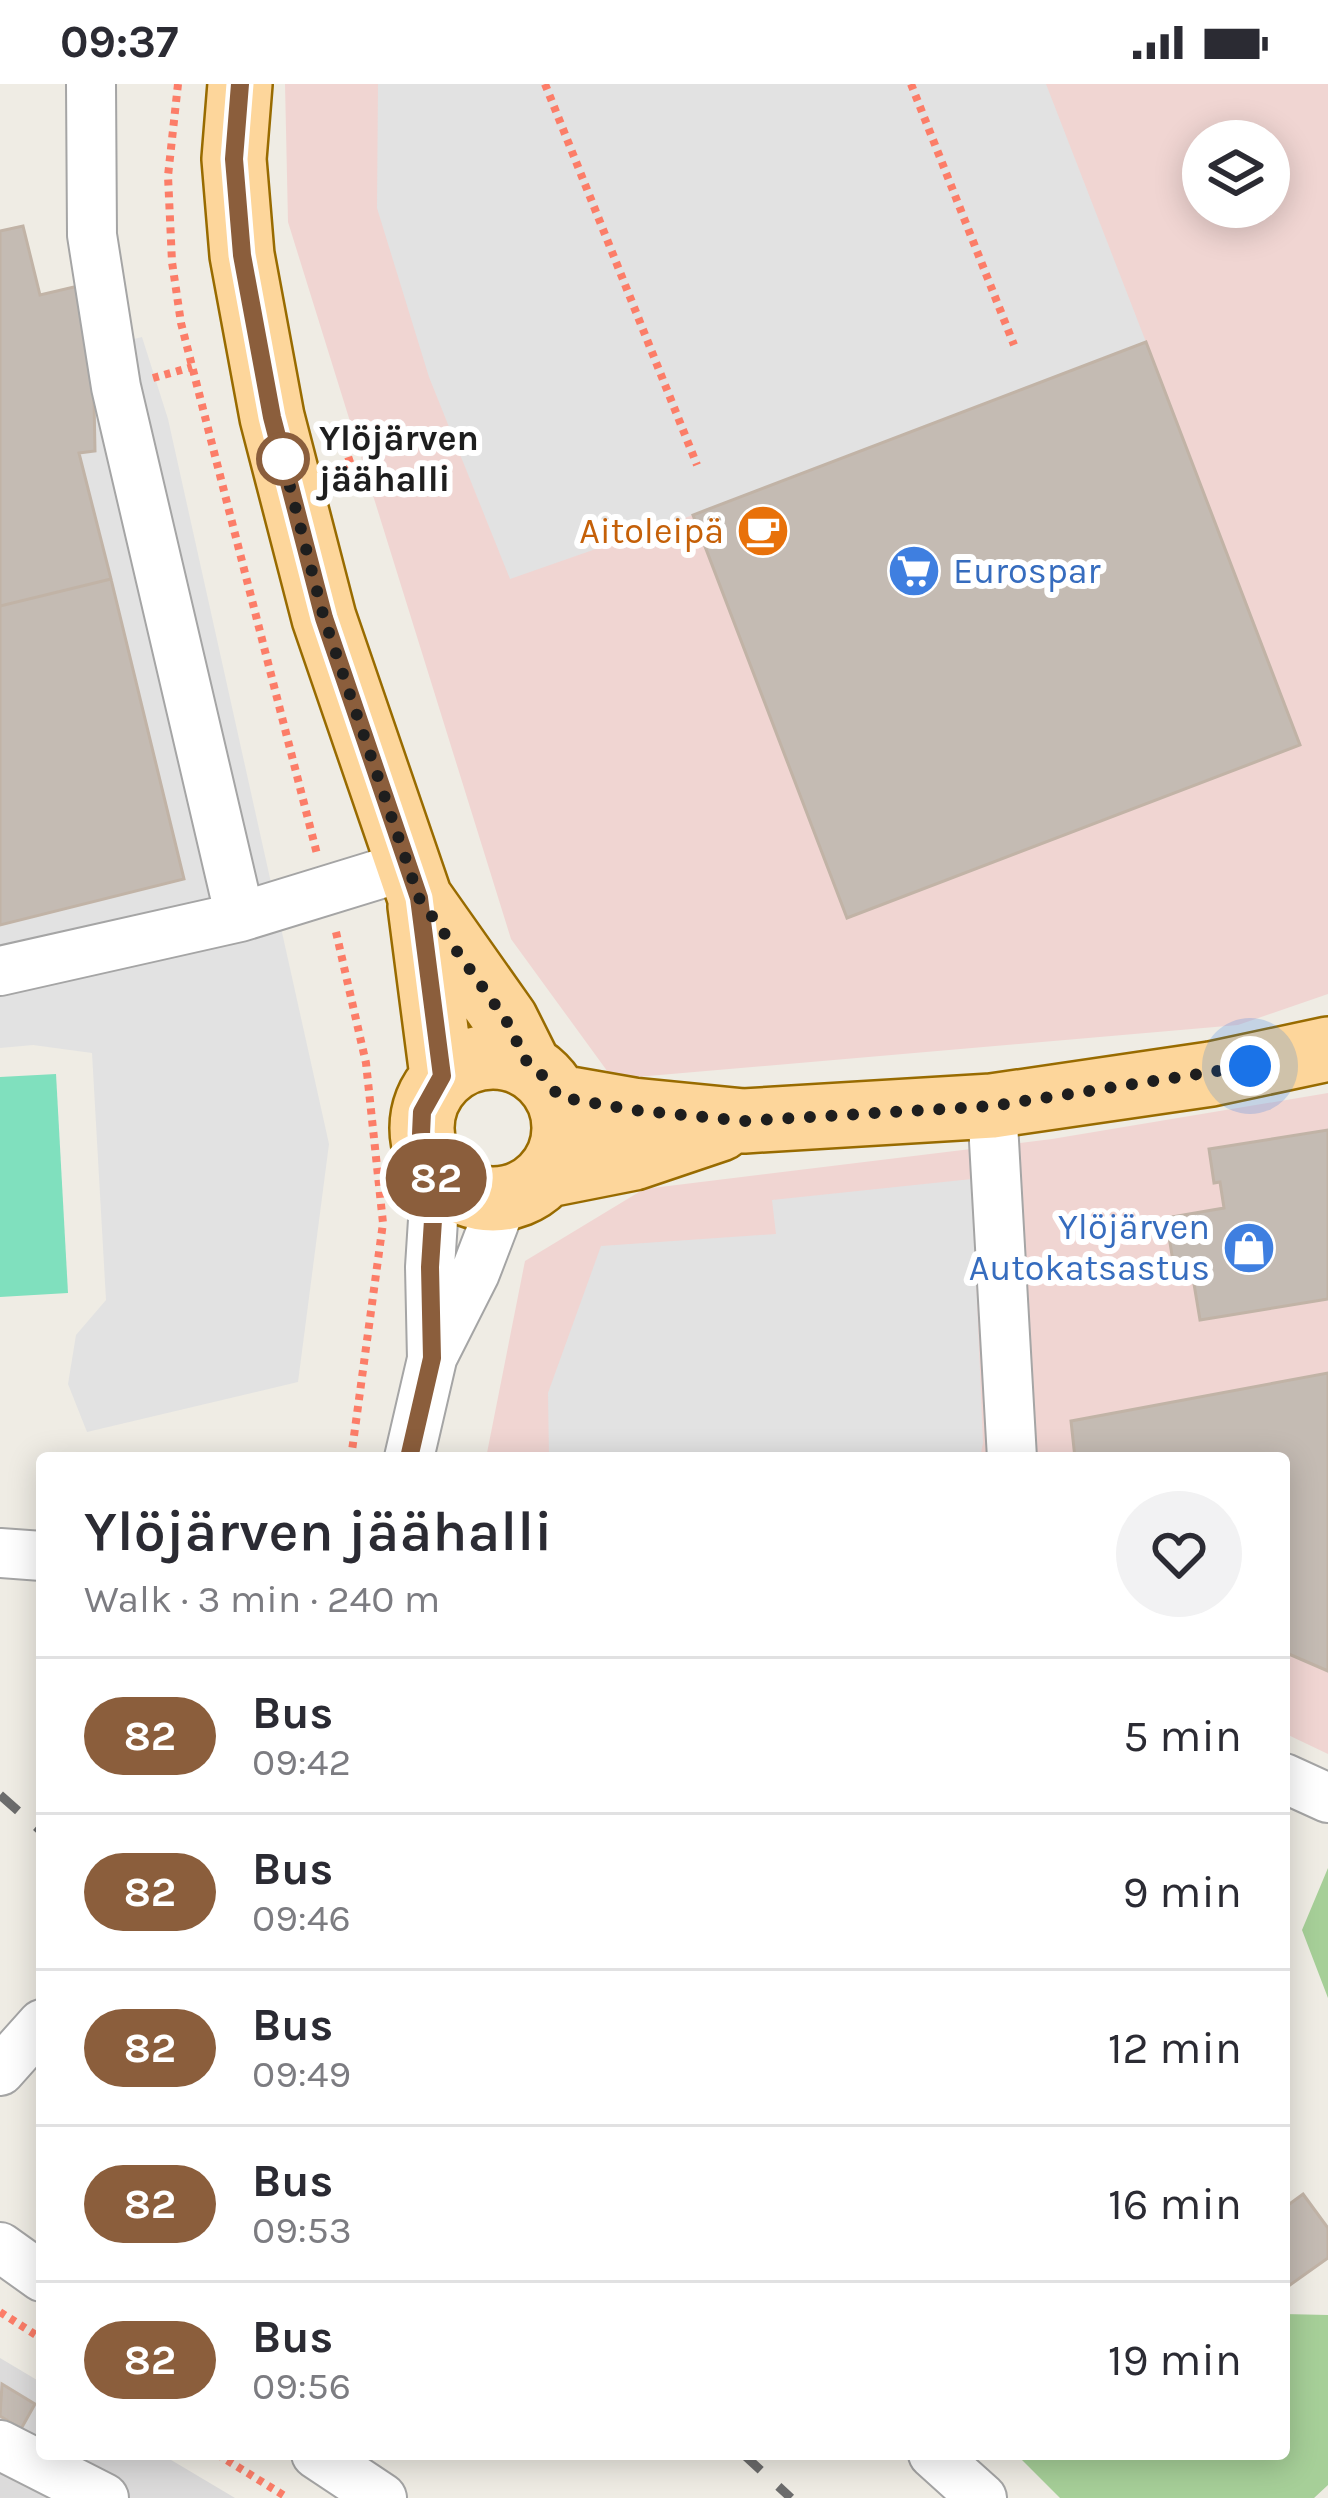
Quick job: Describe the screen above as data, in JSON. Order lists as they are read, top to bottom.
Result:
{
  "places": {
    "other": ["Ylöjärven jäähalli"],
    "cafe": ["Aitoleipä"],
    "supermarket": ["Eurospar"],
    "shop": ["Ylöjärven Autokatsastus"]
  },
  "lines": ["bus line 82"],
  "page": {
    "status": "09:37",
    "on_map": "82",
    "heading": ["Ylöjärven jäähalli", "Walk · 3 min · 240 m"],
    "list": [
      {
        "mark": "82",
        "name": "Bus",
        "note": "09:42",
        "value": "5 min"
      },
      {
        "mark": "82",
        "name": "Bus",
        "note": "09:46",
        "value": "9 min"
      },
      {
        "mark": "82",
        "name": "Bus",
        "note": "09:49",
        "value": "12 min"
      },
      {
        "mark": "82",
        "name": "Bus",
        "note": "09:53",
        "value": "16 min"
      },
      {
        "mark": "82",
        "name": "Bus",
        "note": "09:56",
        "value": "19 min"
      }
    ]
  }
}
